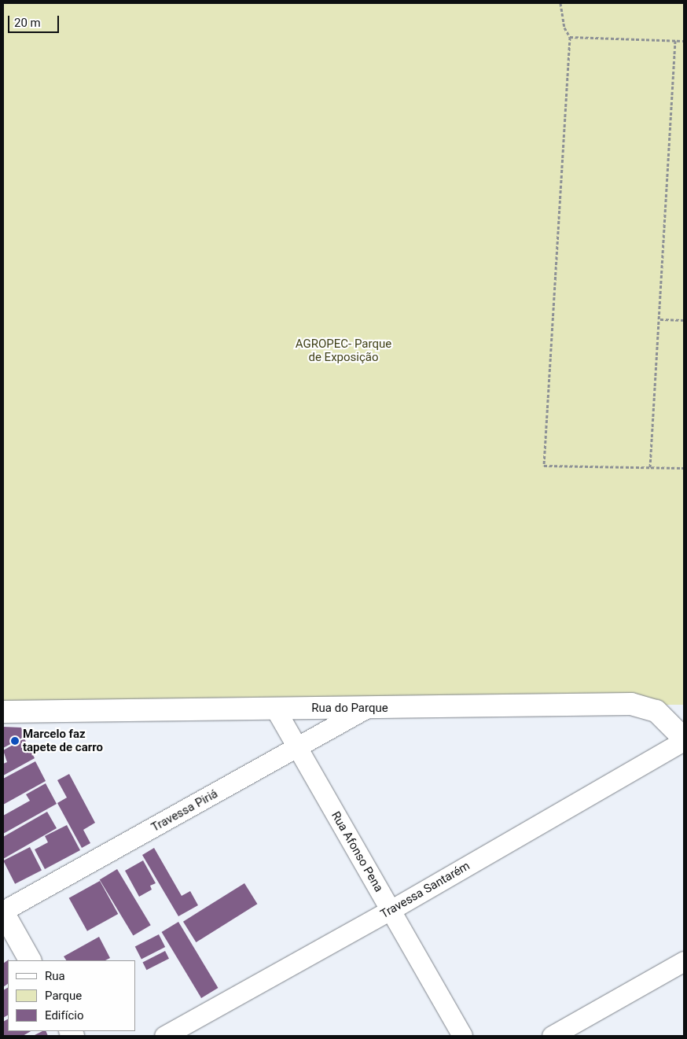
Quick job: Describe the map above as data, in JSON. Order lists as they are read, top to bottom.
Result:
{
  "streets": {
    "street": [
      "Rua do Parque",
      "Travessa Piriá",
      "Rua Afonso Pena",
      "Travessa Santarém"
    ]
  },
  "crossings": [
    ["Rua do Parque", "Travessa Piriá"],
    ["Rua do Parque", "Rua Afonso Pena"],
    ["Rua do Parque", "Travessa Santarém"],
    ["Travessa Piriá", "Rua Afonso Pena"],
    ["Rua Afonso Pena", "Travessa Santarém"]
  ],
  "parks": ["AGROPEC- Parque de Exposição"],
  "places": ["Marcelo faz tapete de carro"],
  "legend": ["Rua", "Parque", "Edifício"],
  "scale_bar": "20 m"
}
